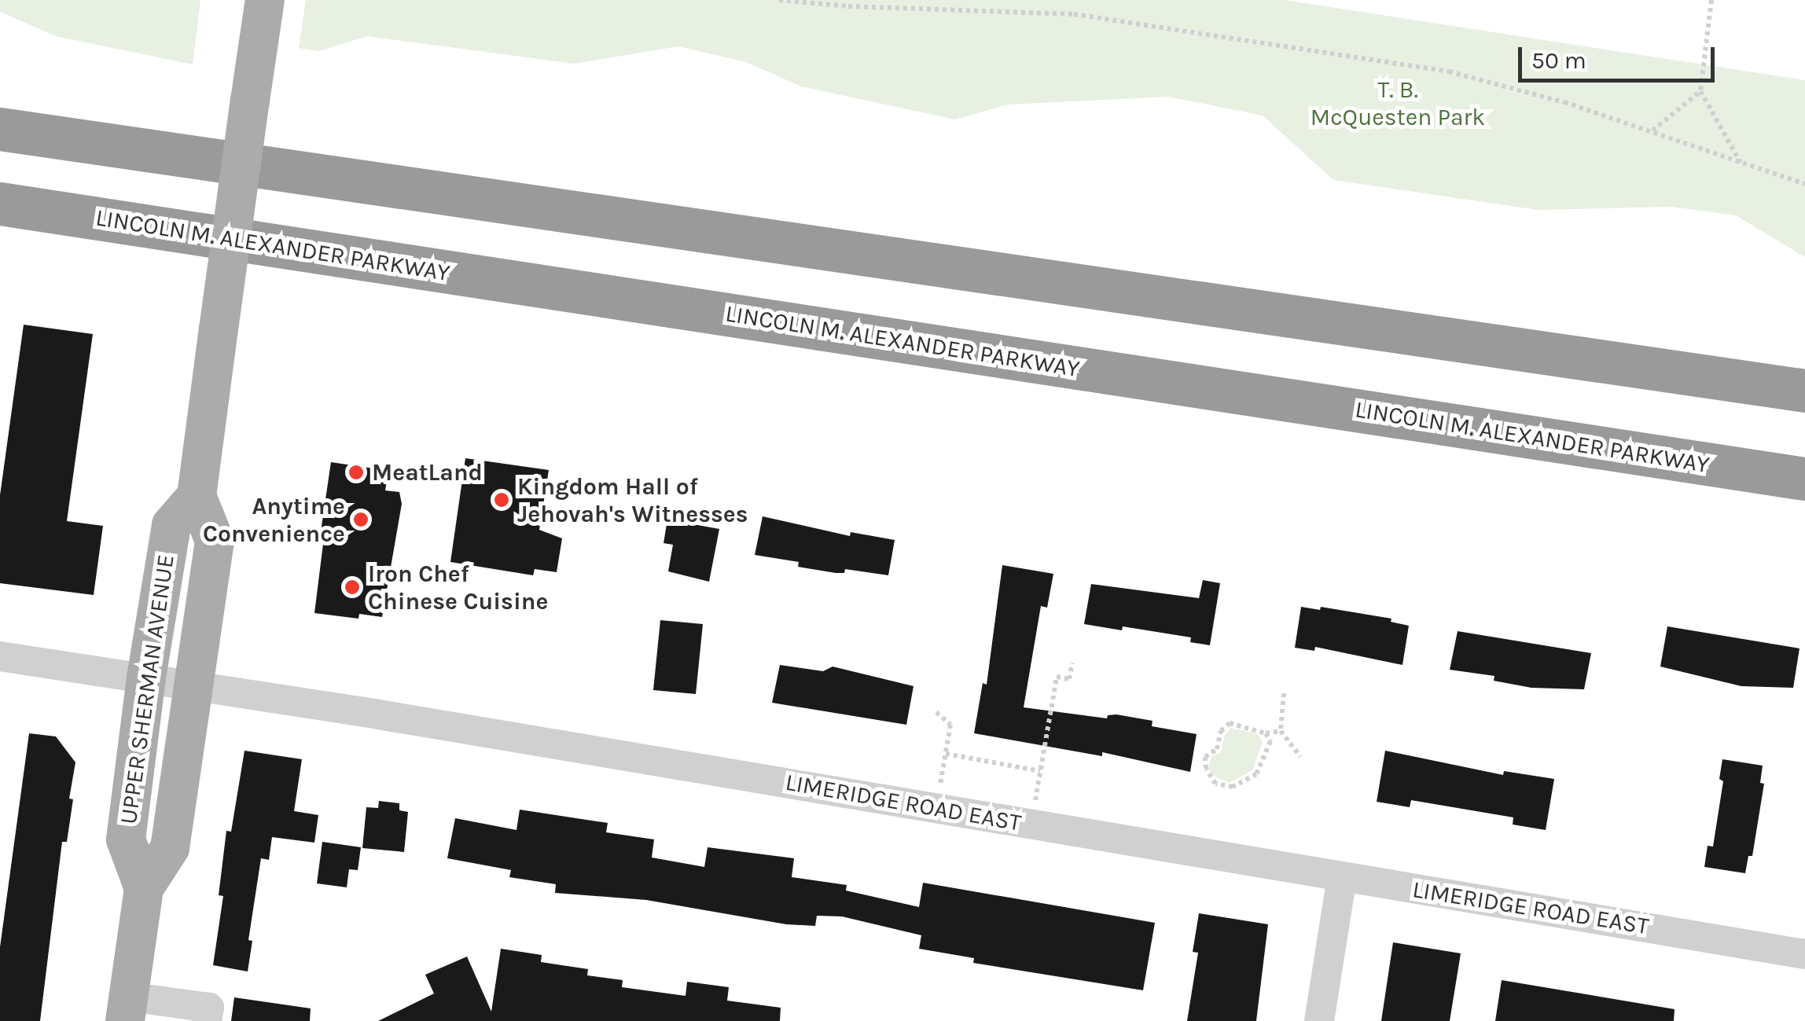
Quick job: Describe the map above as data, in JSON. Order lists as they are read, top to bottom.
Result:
{
  "streets": {
    "highway": ["LINCOLN M. ALEXANDER PARKWAY"],
    "main road": ["UPPER SHERMAN AVENUE"],
    "street": ["LIMERIDGE ROAD EAST"]
  },
  "crossings": [
    ["UPPER SHERMAN AVENUE", "LIMERIDGE ROAD EAST"]
  ],
  "parks": ["T. B. McQuesten Park"],
  "places": [
    "MeatLand",
    "Kingdom Hall of Jehovah's Witnesses",
    "Anytime Convenience",
    "Iron Chef Chinese Cuisine"
  ],
  "scale_bar": "50 m"
}
